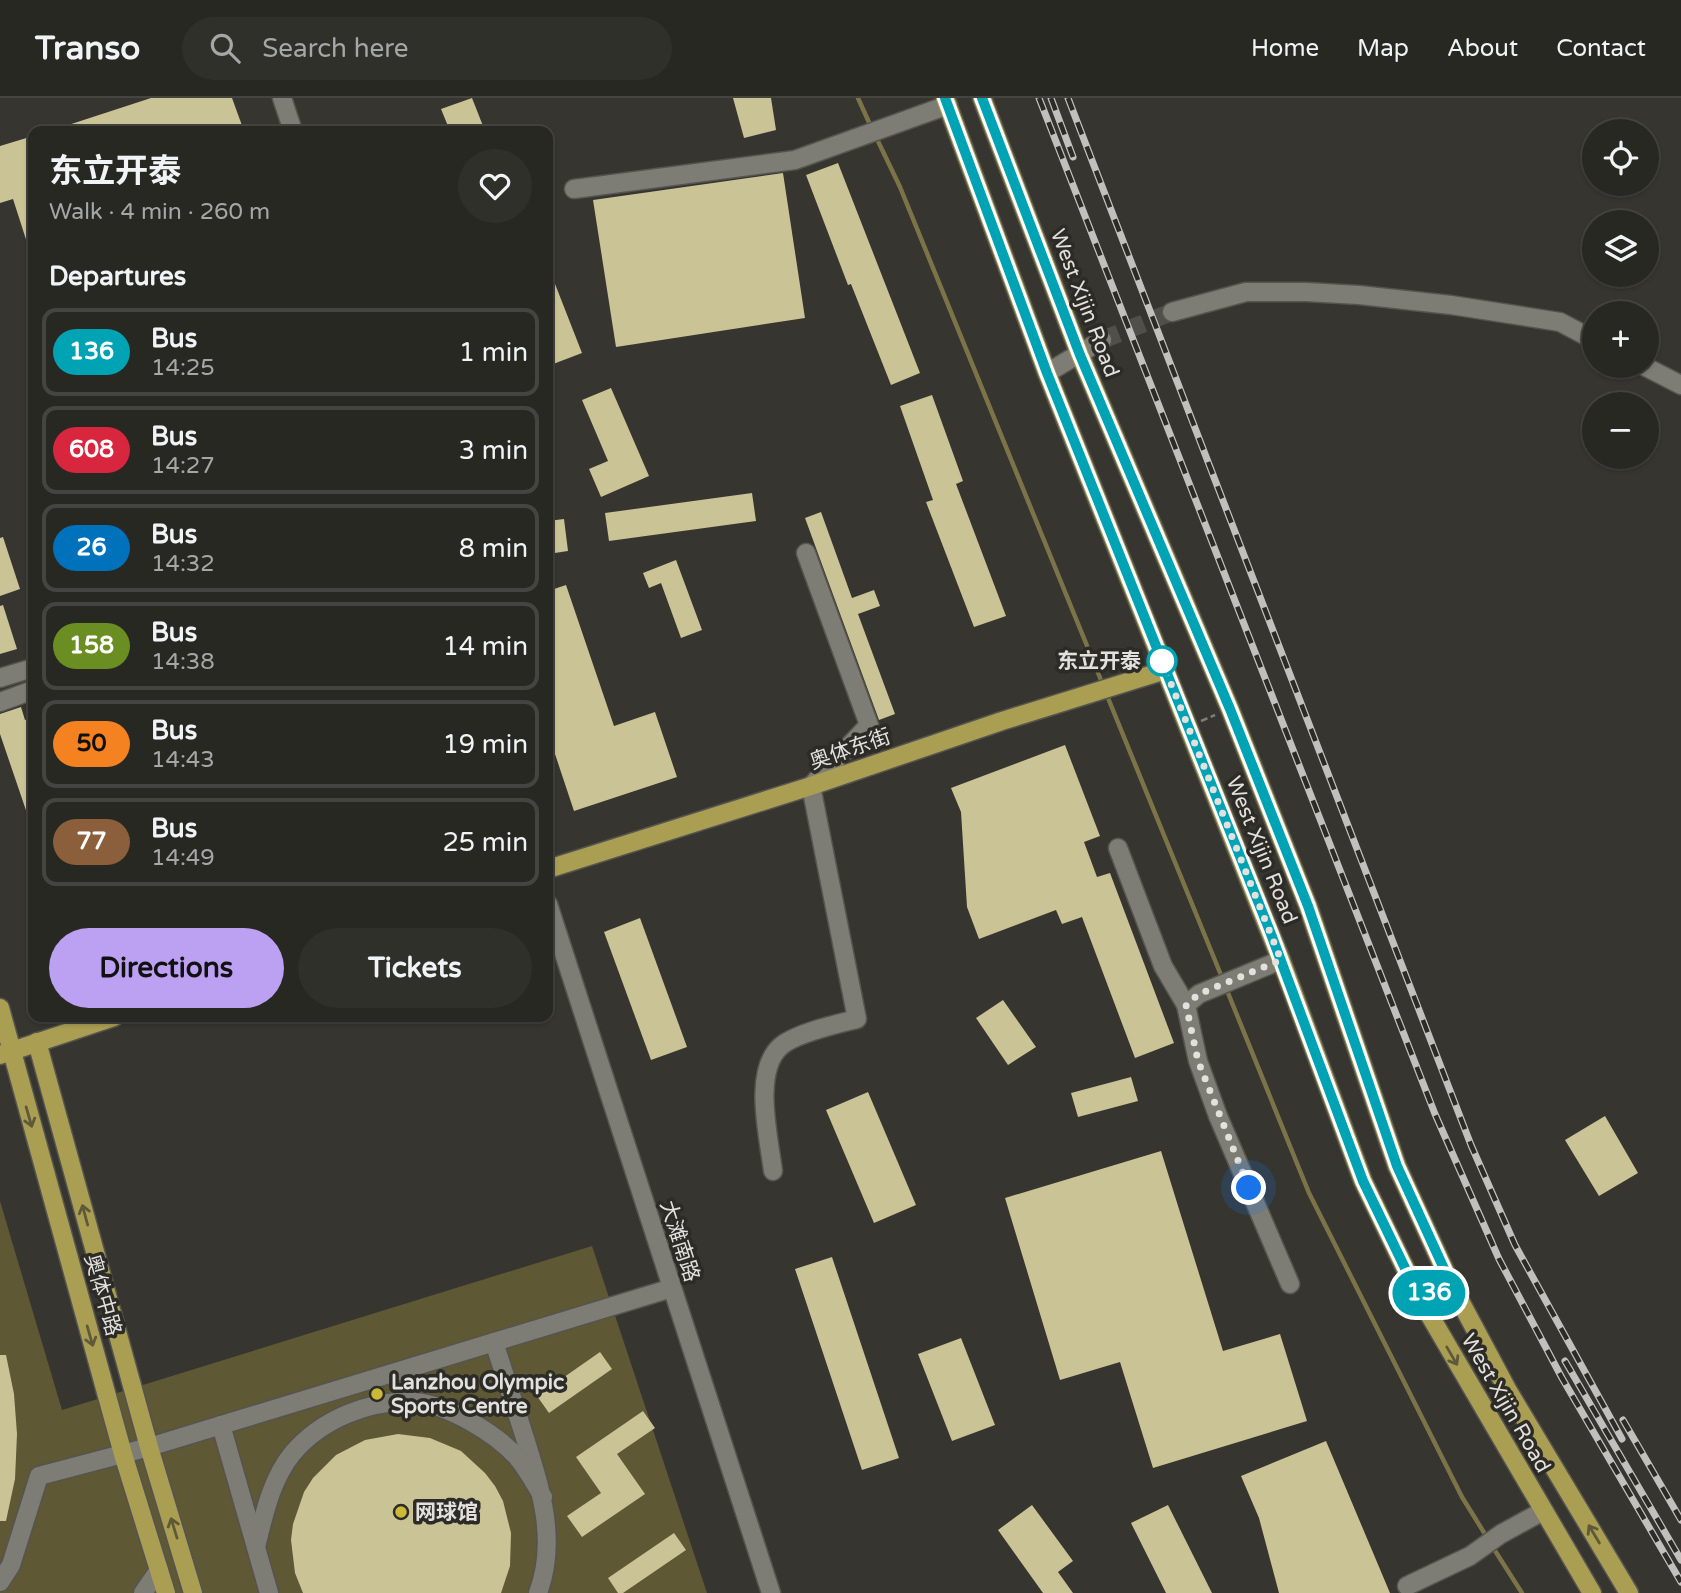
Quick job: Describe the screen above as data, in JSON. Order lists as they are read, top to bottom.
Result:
{
  "streets": {
    "main road": ["West Xijin Road", "奥体东街", "奥体中路"],
    "street": ["大滩南路"]
  },
  "crossings": [
    ["West Xijin Road", "奥体东街"]
  ],
  "places": ["东立开泰", "Lanzhou Olympic Sports Centre", "网球馆"],
  "lines": ["bus line 136"],
  "page": {
    "header": "Transo",
    "search": "Search here",
    "nav": [
      "Home",
      "Map",
      "About",
      "Contact"
    ],
    "on_map": "136",
    "map_buttons": ["+", "−"],
    "heading": [
      ["东立开泰", "Walk · 4 min · 260 m"],
      "Departures"
    ],
    "list": [
      {
        "mark": "136",
        "name": "Bus",
        "note": "14:25",
        "value": "1 min"
      },
      {
        "mark": "608",
        "name": "Bus",
        "note": "14:27",
        "value": "3 min"
      },
      {
        "mark": "26",
        "name": "Bus",
        "note": "14:32",
        "value": "8 min"
      },
      {
        "mark": "158",
        "name": "Bus",
        "note": "14:38",
        "value": "14 min"
      },
      {
        "mark": "50",
        "name": "Bus",
        "note": "14:43",
        "value": "19 min"
      },
      {
        "mark": "77",
        "name": "Bus",
        "note": "14:49",
        "value": "25 min"
      }
    ],
    "buttons": ["Directions", "Tickets"]
  }
}
